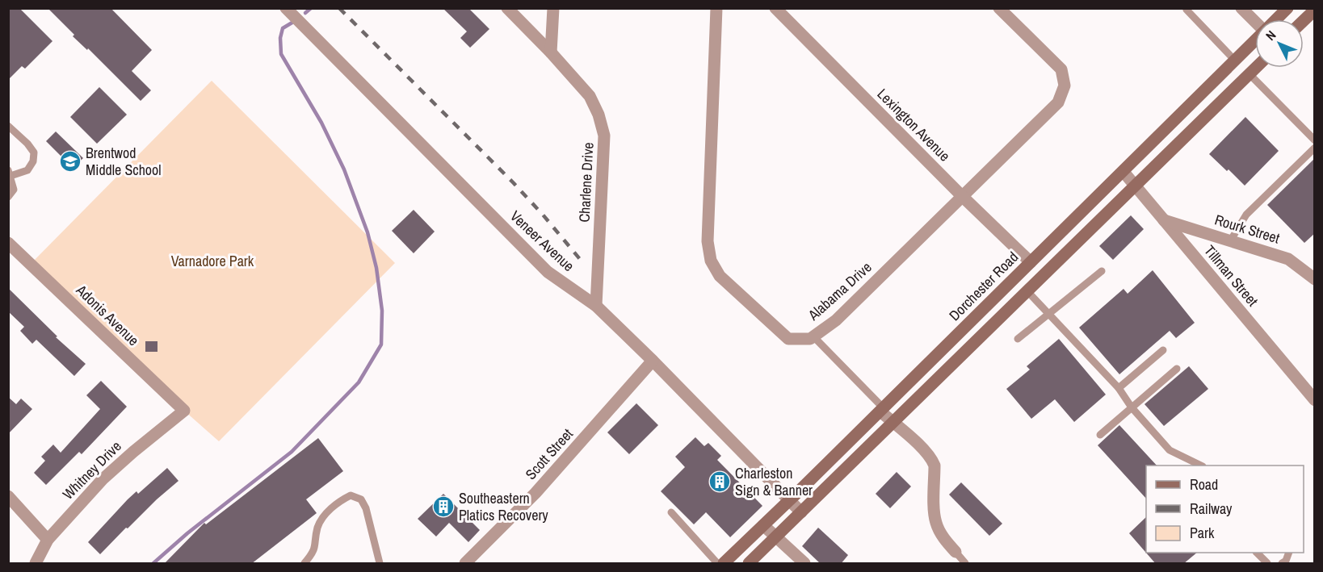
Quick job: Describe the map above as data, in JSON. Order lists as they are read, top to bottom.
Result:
{
  "streets": {
    "main road": ["Dorchester Road"],
    "street": [
      "Lexington Avenue",
      "Charlene Drive",
      "Rourk Street",
      "Veneer Avenue",
      "Tillman Street",
      "Alabama Drive",
      "Adonis Avenue",
      "Scott Street",
      "Whitney Drive"
    ]
  },
  "crossings": [
    ["Lexington Avenue", "Dorchester Road"],
    ["Lexington Avenue", "Alabama Drive"],
    ["Charlene Drive", "Veneer Avenue"],
    ["Rourk Street", "Tillman Street"],
    ["Veneer Avenue", "Dorchester Road"],
    ["Veneer Avenue", "Scott Street"],
    ["Tillman Street", "Dorchester Road"],
    ["Adonis Avenue", "Whitney Drive"]
  ],
  "parks": ["Varnadore Park"],
  "places": {
    "school or university": ["Brentwod Middle School"],
    "building": ["Charleston Sign & Banner", "Southeastern Platics Recovery"]
  },
  "legend": ["Road", "Railway", "Park"],
  "north": "top left"
}
